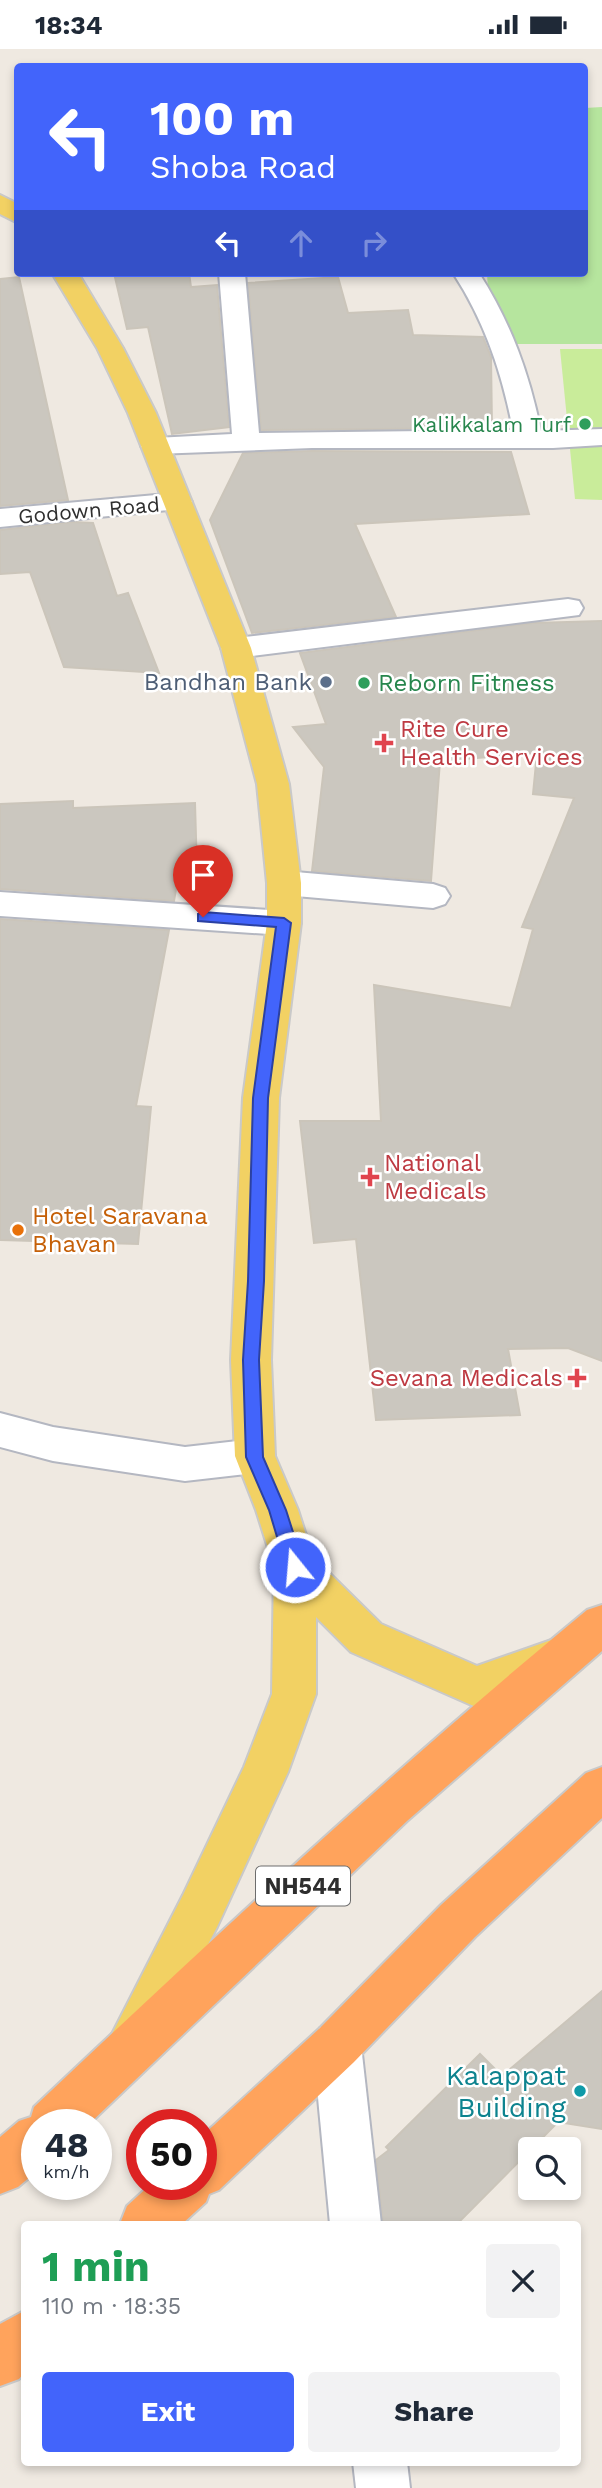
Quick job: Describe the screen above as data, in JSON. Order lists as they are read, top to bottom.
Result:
{
  "streets": {
    "highway": ["NH544"],
    "street": ["Godown Road"]
  },
  "places": {
    "other": [
      "Kalikkalam Turf",
      "Bandhan Bank",
      "Reborn Fitness",
      "Hotel Saravana Bhavan",
      "Kalappat Building"
    ],
    "health": ["Rite Cure Health Services", "National Medicals", "Sevana Medicals"]
  },
  "page": {
    "status": "18:34",
    "turn": ["100 m", "Shoba Road"],
    "speed": "48 km/h",
    "limit": "50",
    "heading": ["1 min", "110 m · 18:35"],
    "buttons": ["Exit", "Share"]
  }
}
